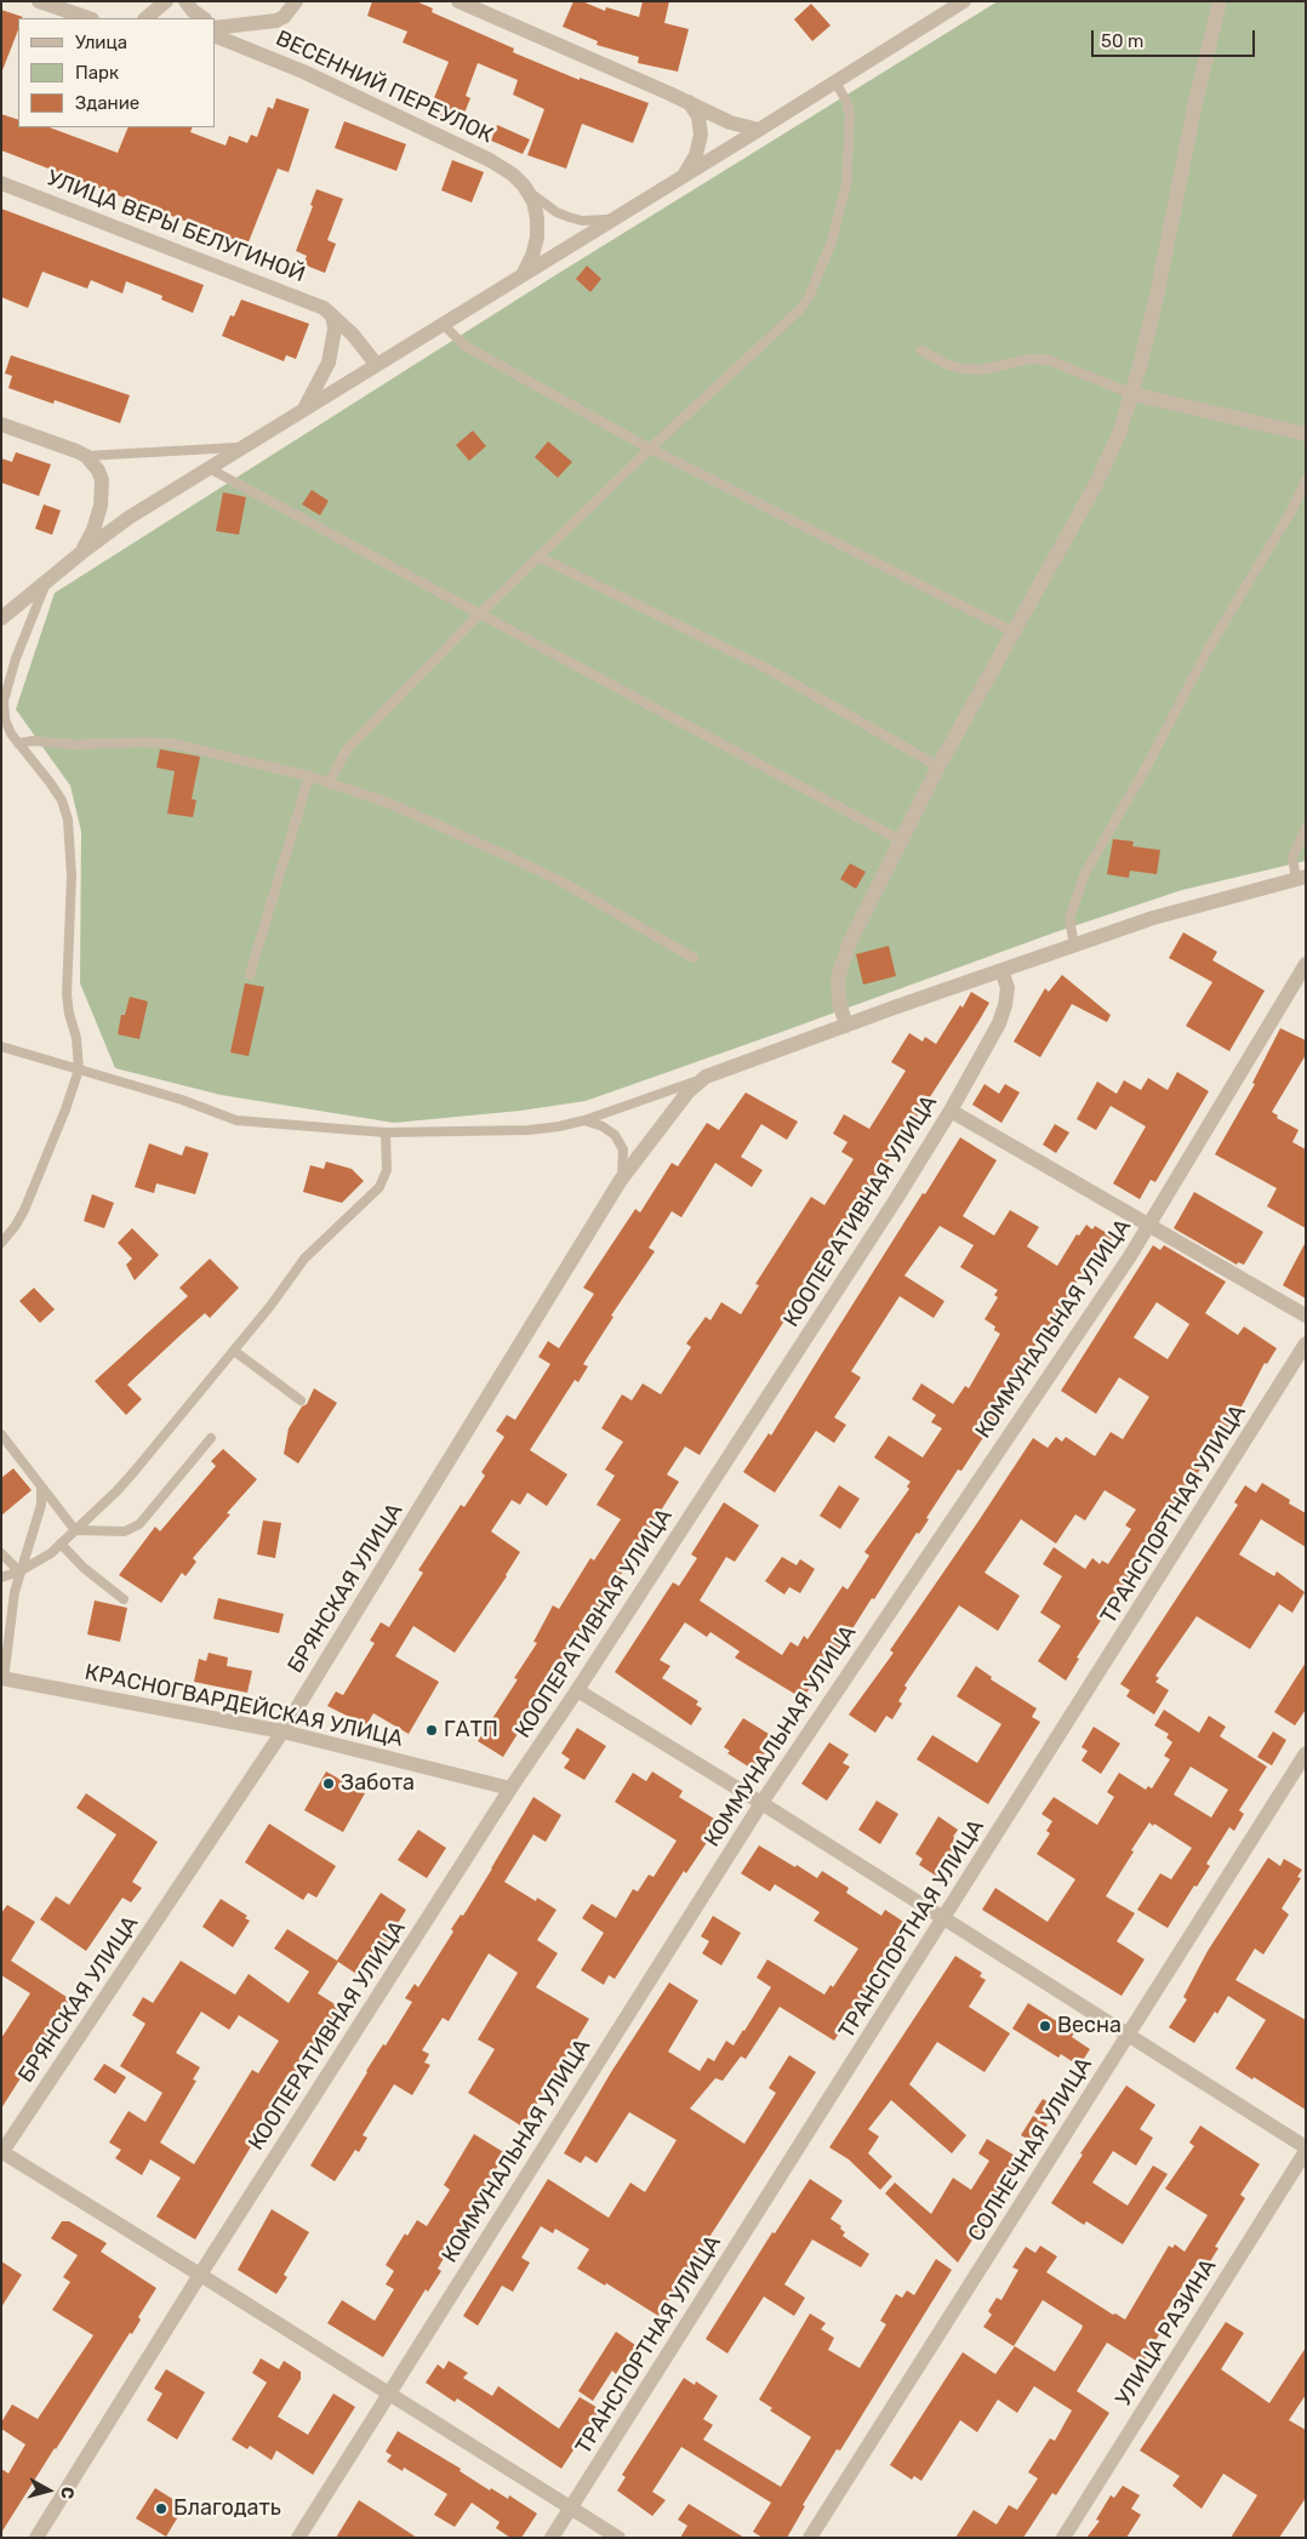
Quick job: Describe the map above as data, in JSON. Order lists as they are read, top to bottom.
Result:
{
  "streets": {
    "street": [
      "ВЕСЕННИЙ ПЕРЕУЛОК",
      "УЛИЦА ВЕРЫ БЕЛУГИНОЙ",
      "КООПЕРАТИВНАЯ УЛИЦА",
      "КОММУНАЛЬНАЯ УЛИЦА",
      "ТРАНСПОРТНАЯ УЛИЦА",
      "БРЯНСКАЯ УЛИЦА",
      "КРАСНОГВАРДЕЙСКАЯ УЛИЦА",
      "СОЛНЕЧНАЯ УЛИЦА",
      "УЛИЦА РАЗИНА"
    ]
  },
  "crossings": [
    ["КООПЕРАТИВНАЯ УЛИЦА", "КРАСНОГВАРДЕЙСКАЯ УЛИЦА"],
    ["БРЯНСКАЯ УЛИЦА", "КРАСНОГВАРДЕЙСКАЯ УЛИЦА"]
  ],
  "places": [
    "ГАТП",
    "Забота",
    "Весна",
    "Благодать"
  ],
  "legend": ["Улица", "Парк", "Здание"],
  "scale_bar": "50 m",
  "north": "right"
}
